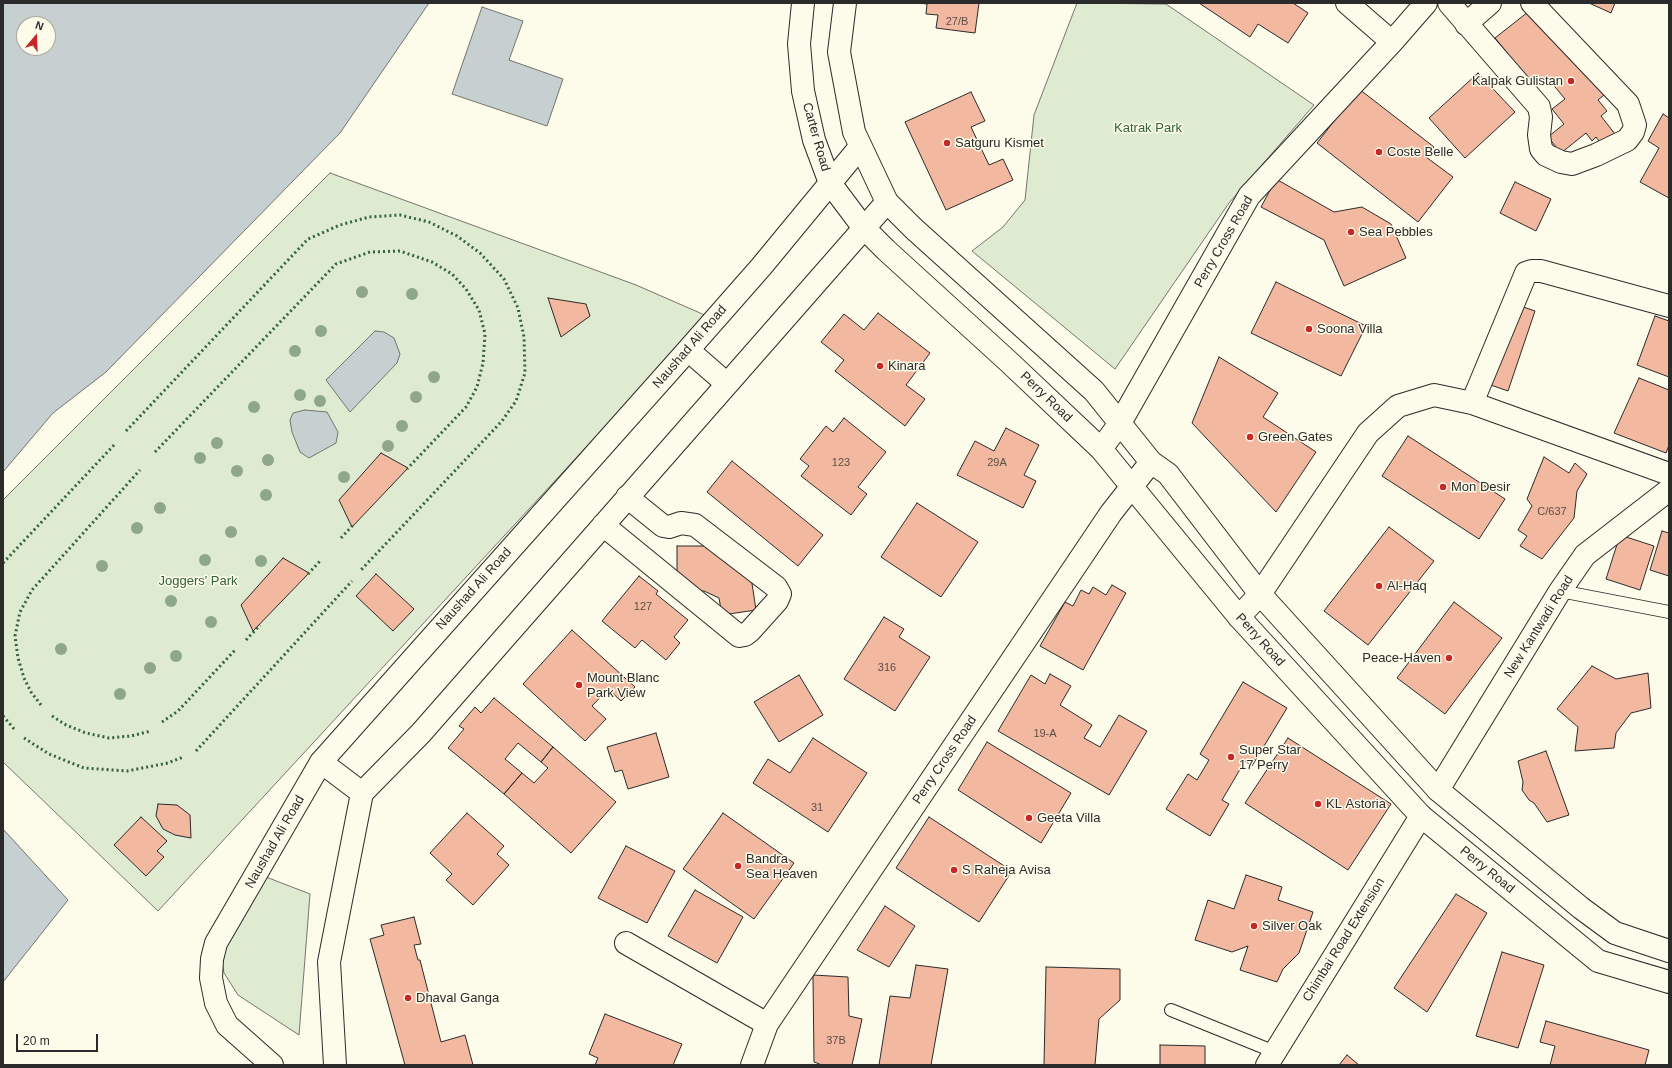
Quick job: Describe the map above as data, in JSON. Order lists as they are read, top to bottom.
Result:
{
  "streets": {
    "street": [
      "Carter Road",
      "Perry Cross Road",
      "Naushad Ali Road",
      "Perry Road",
      "New Kantwadi Road",
      "Chimbai Road Extension"
    ]
  },
  "crossings": [
    ["Carter Road", "Naushad Ali Road"],
    ["Carter Road", "Perry Road"],
    ["Perry Cross Road", "Perry Road"],
    ["Perry Road", "New Kantwadi Road"],
    ["Perry Road", "Chimbai Road Extension"],
    ["New Kantwadi Road", "Chimbai Road Extension"]
  ],
  "parks": ["Katrak Park", "Joggers' Park"],
  "places": [
    "Kalpak Gulistan",
    "Satguru Kismet",
    "Coste Belle",
    "Sea Pebbles",
    "Soona Villa",
    "Kinara",
    "Green Gates",
    "Mon Desir",
    "Al-Haq",
    "Peace-Haven",
    "Mount Blanc Park View",
    "Super Star 17 Perry",
    "KL Astoria",
    "Geeta Villa",
    "Bandra Sea Heaven",
    "S Raheja Avisa",
    "Silver Oak",
    "Dhaval Ganga"
  ],
  "house_numbers": [
    "27/B",
    "123",
    "29A",
    "C/637",
    "127",
    "316",
    "19-A",
    "31",
    "37B"
  ],
  "scale_bar": "20 m",
  "north": "top"
}
